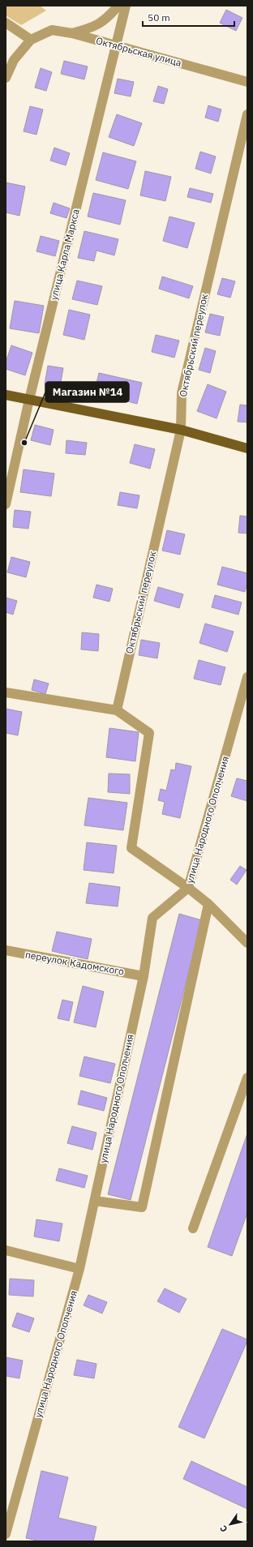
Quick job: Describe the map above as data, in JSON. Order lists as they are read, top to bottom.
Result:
{
  "streets": {
    "street": [
      "Октябрьская улица",
      "улица Карла Маркса",
      "Октябрьский переулок",
      "улица Народного Ополчения",
      "переулок Кадомского"
    ]
  },
  "crossings": [
    ["Октябрьская улица", "улица Карла Маркса"],
    ["улица Народного Ополчения", "переулок Кадомского"]
  ],
  "places": ["Магазин №14"],
  "scale_bar": "50 m",
  "north": "bottom left"
}
